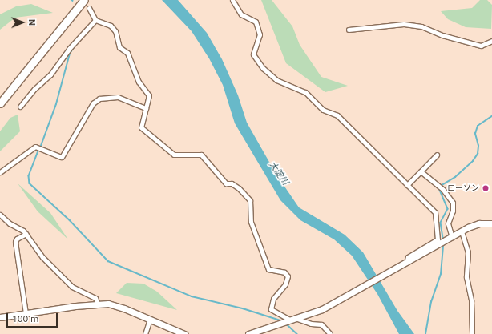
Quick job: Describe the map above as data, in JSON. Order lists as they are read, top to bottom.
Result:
{
  "water": ["大淀川"],
  "places": ["ローソン"],
  "scale_bar": "100 m",
  "north": "right"
}
